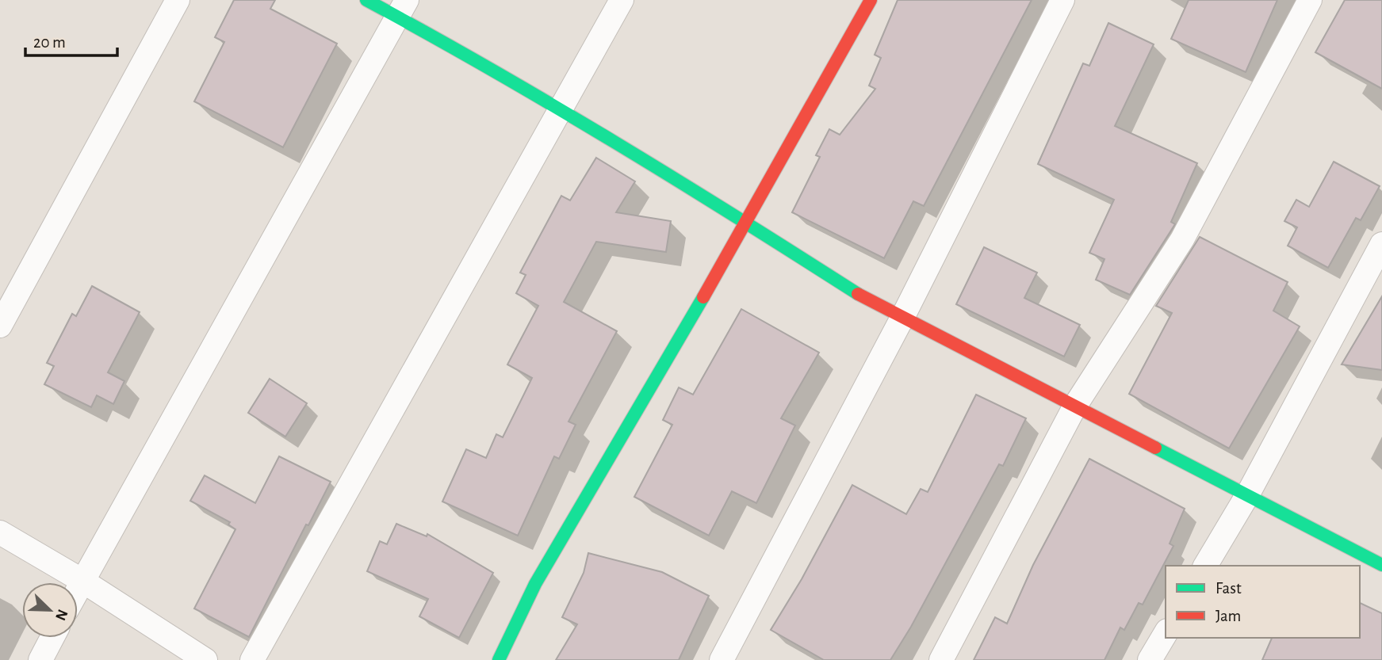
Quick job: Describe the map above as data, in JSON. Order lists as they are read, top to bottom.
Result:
{
  "legend": ["Fast", "Jam"],
  "scale_bar": "20 m",
  "north": "bottom right"
}
